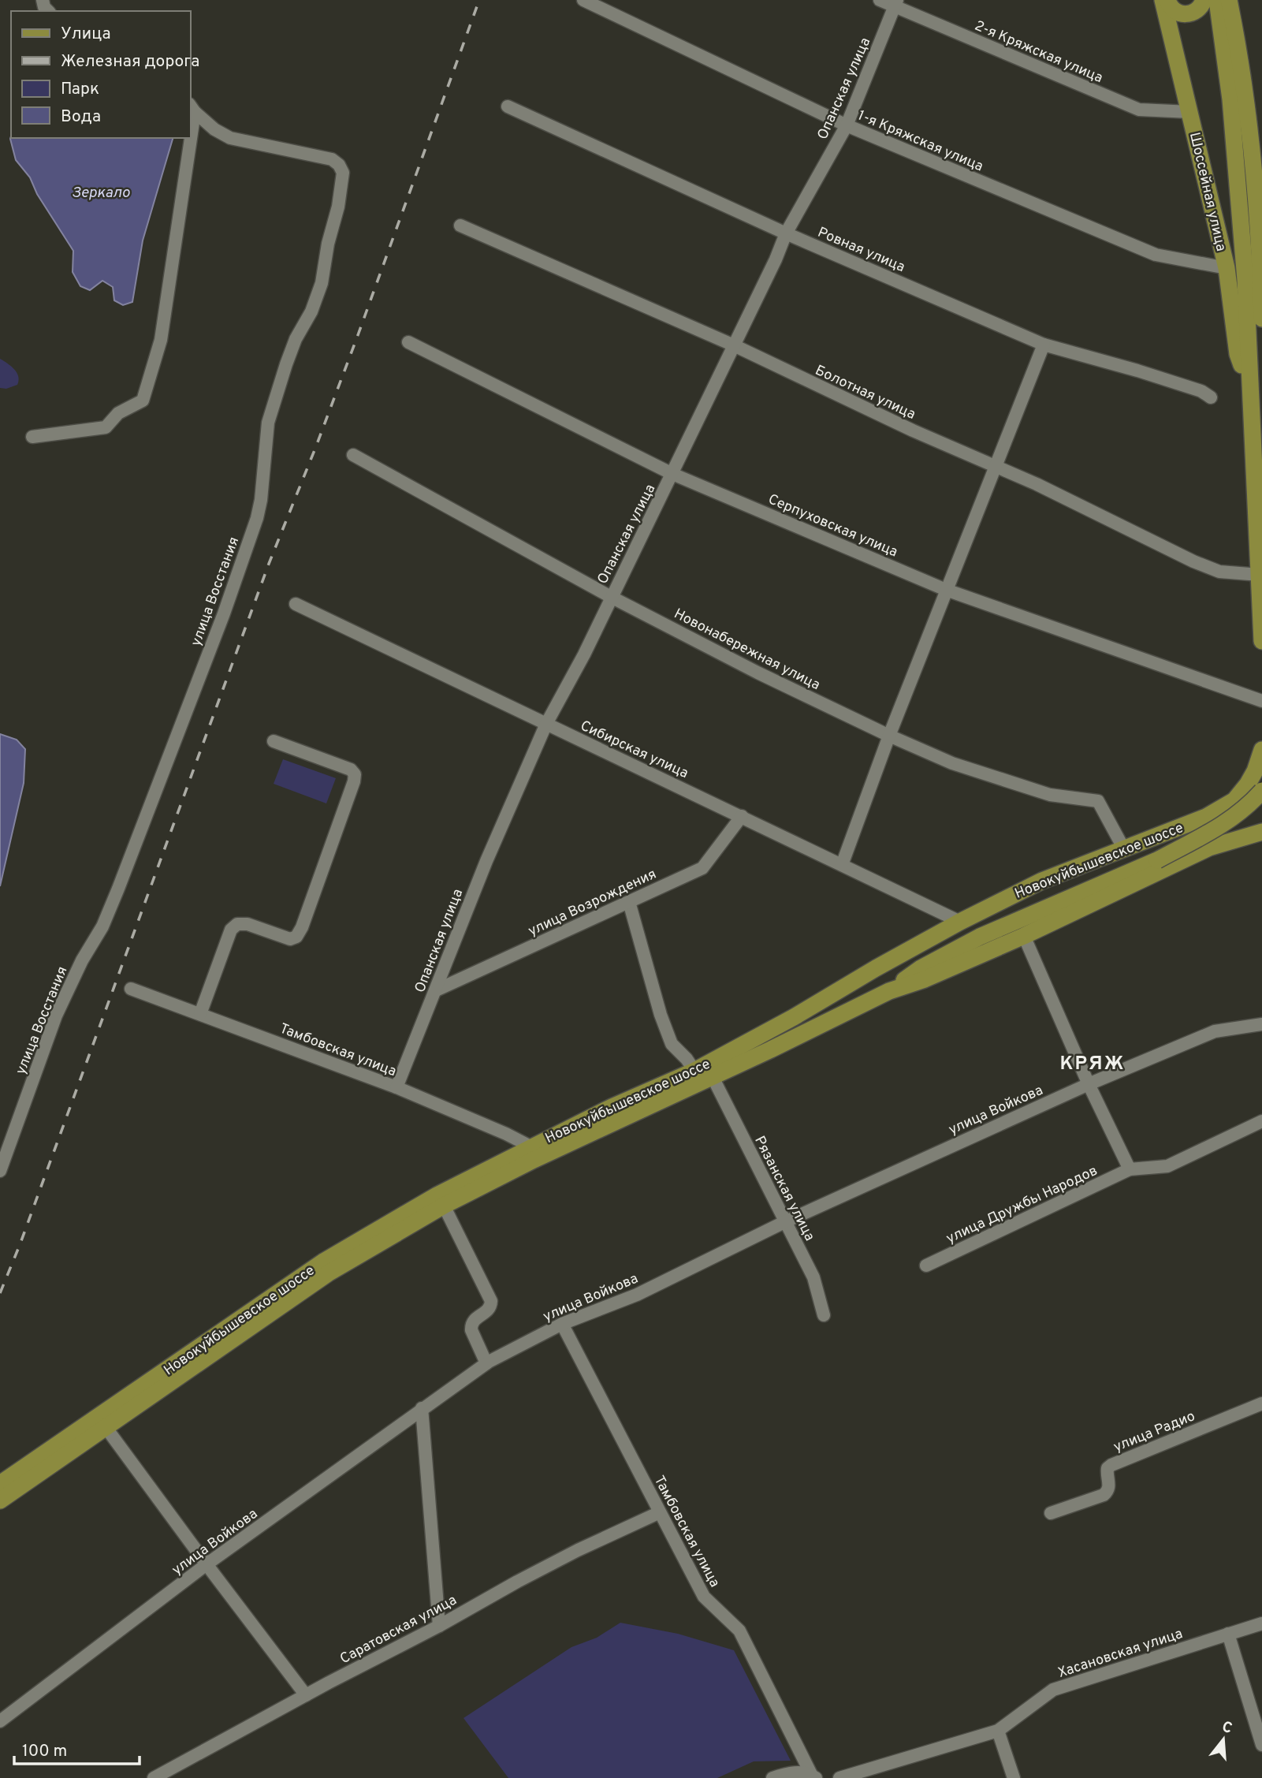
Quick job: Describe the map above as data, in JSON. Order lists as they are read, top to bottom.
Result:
{
  "streets": {
    "main road": ["Шоссейная улица", "Новокуйбышевское шоссе"],
    "street": [
      "2-я Кряжская улица",
      "Опанская улица",
      "1-я Кряжская улица",
      "Ровная улица",
      "Болотная улица",
      "Серпуховская улица",
      "улица Восстания",
      "Новонабережная улица",
      "Сибирская улица",
      "улица Возрождения",
      "Тамбовская улица",
      "улица Войкова",
      "Рязанская улица",
      "улица Дружбы Народов",
      "улица Радио",
      "Саратовская улица",
      "Хасановская улица"
    ]
  },
  "crossings": [
    ["2-я Кряжская улица", "Опанская улица"],
    ["2-я Кряжская улица", "Шоссейная улица"],
    ["Опанская улица", "1-я Кряжская улица"],
    ["Опанская улица", "Ровная улица"],
    ["Опанская улица", "Болотная улица"],
    ["Опанская улица", "Серпуховская улица"],
    ["Опанская улица", "Новонабережная улица"],
    ["Опанская улица", "Сибирская улица"],
    ["Опанская улица", "улица Возрождения"],
    ["Опанская улица", "Тамбовская улица"],
    ["1-я Кряжская улица", "Шоссейная улица"],
    ["Шоссейная улица", "Болотная улица"],
    ["Новонабережная улица", "Новокуйбышевское шоссе"],
    ["Сибирская улица", "Новокуйбышевское шоссе"],
    ["Сибирская улица", "улица Возрождения"],
    ["Новокуйбышевское шоссе", "Тамбовская улица"],
    ["Новокуйбышевское шоссе", "Рязанская улица"],
    ["Тамбовская улица", "улица Войкова"],
    ["Тамбовская улица", "Саратовская улица"],
    ["улица Войкова", "Рязанская улица"]
  ],
  "districts": ["КРЯЖ"],
  "water": ["Зеркало"],
  "legend": [
    "Улица",
    "Железная дорога",
    "Парк",
    "Вода"
  ],
  "scale_bar": "100 m",
  "north": "top"
}
